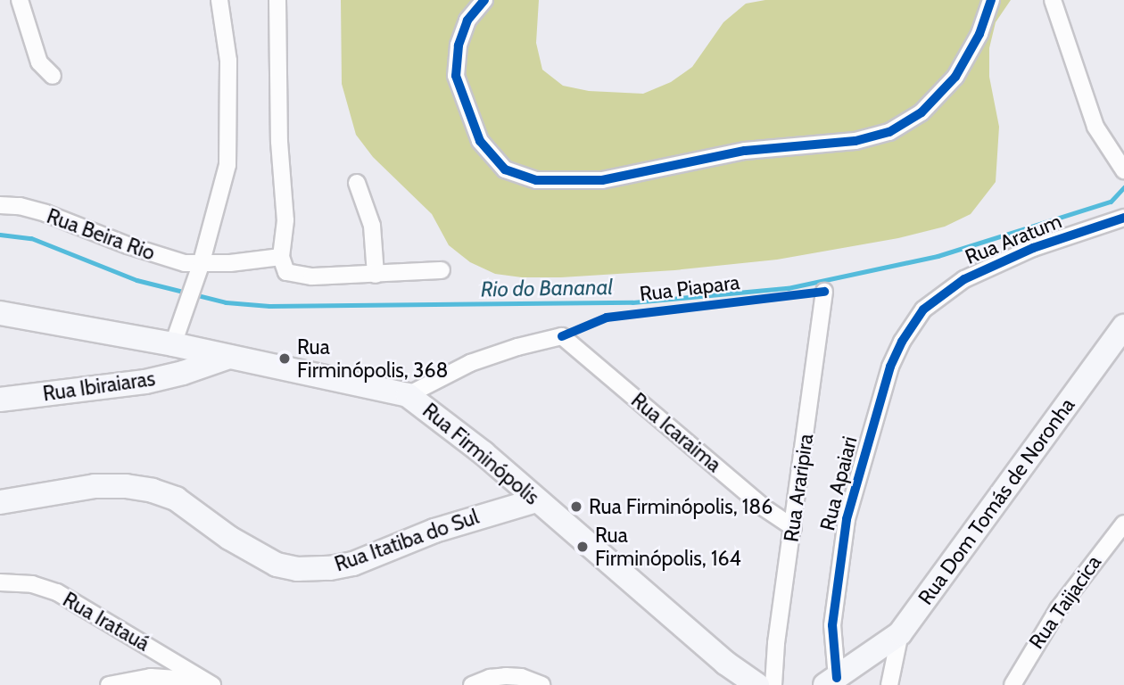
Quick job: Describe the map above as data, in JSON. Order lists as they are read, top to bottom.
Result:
{
  "streets": {
    "main road": [
      "Rua Ibiraiaras",
      "Rua Firminópolis",
      "Rua Dom Tomás de Noronha",
      "Rua Itatiba do Sul"
    ],
    "street": [
      "Rua Beira Rio",
      "Rua Aratum",
      "Rua Icaraima",
      "Rua Apaiari",
      "Rua Araripira",
      "Rua Taijacica",
      "Rua Iratauá"
    ],
    "cycle path": ["Rua Piapara"]
  },
  "crossings": [
    ["Rua Aratum", "Rua Apaiari"],
    ["Rua Ibiraiaras", "Rua Firminópolis"],
    ["Rua Icaraima", "Rua Firminópolis"],
    ["Rua Icaraima", "Rua Araripira"],
    ["Rua Firminópolis", "Rua Itatiba do Sul"]
  ],
  "water": ["Rio do Bananal"],
  "places": ["Rua Firminópolis, 368", "Rua Firminópolis, 186", "Rua Firminópolis, 164"]
}
